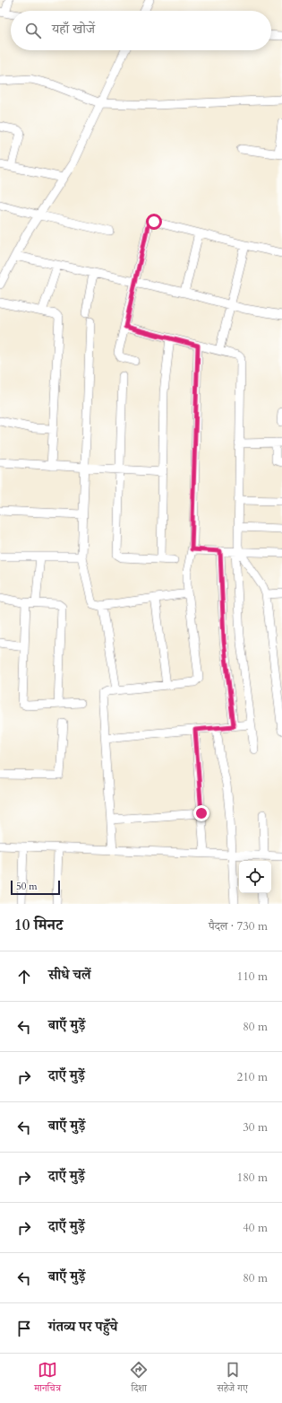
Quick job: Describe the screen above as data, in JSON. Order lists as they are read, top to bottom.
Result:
{
  "scale_bar": "50 m",
  "page": {
    "search": "यहाँ खोजें",
    "scale": "50 m",
    "heading": ["10 मिनट", "पैदल · 730 m"],
    "list": [
      ["सीधे चलें", "110 m"],
      ["बाएँ मुड़ें", "80 m"],
      ["दाएँ मुड़ें", "210 m"],
      ["बाएँ मुड़ें", "30 m"],
      ["दाएँ मुड़ें", "180 m"],
      ["दाएँ मुड़ें", "40 m"],
      ["बाएँ मुड़ें", "80 m"],
      "गंतव्य पर पहुँचे"
    ],
    "nav": ["मानचित्र", "दिशा", "सहेजे गए"]
  }
}
